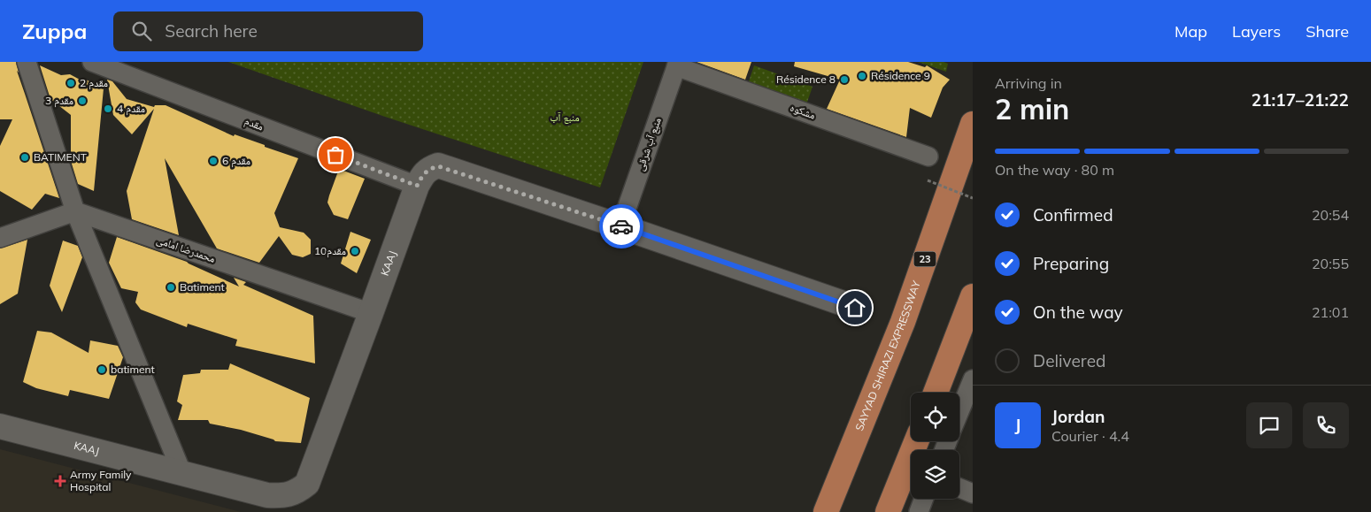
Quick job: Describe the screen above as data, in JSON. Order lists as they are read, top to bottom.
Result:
{
  "streets": {
    "highway": ["23", "SAYYAD SHIRAZI EXPRESSWAY"],
    "main road": ["KAAJ"],
    "street": [
      "مشکوه",
      "مقدم",
      "منبع آب شرقی",
      "محمدرضا امامی"
    ]
  },
  "crossings": [
    ["مشکوه", "منبع آب شرقی"],
    ["مقدم", "KAAJ"],
    ["منبع آب شرقی", "KAAJ"],
    ["محمدرضا امامی", "KAAJ"]
  ],
  "parks": ["منبع آب"],
  "places": {
    "other": [
      "Résidence 9",
      "Résidence 8",
      "مقدم 2",
      "3 مقدم",
      "4 مقدم",
      "BATIMENT",
      "6 مقدم",
      "10مقدم",
      "Batiment",
      "batiment"
    ],
    "health": ["Army Family Hospital"]
  },
  "page": {
    "header": "Zuppa",
    "search": "Search here",
    "nav": ["Map", "Layers", "Share"],
    "heading": ["2 min", "Arriving in", "21:17–21:22"],
    "panel": ["Jordan", "Courier · 4.4"],
    "bar": "On the way · 80 m",
    "list": [
      ["Confirmed", "20:54"],
      ["Preparing", "20:55"],
      ["On the way", "21:01"],
      "Delivered"
    ],
    "round": "J"
  }
}
